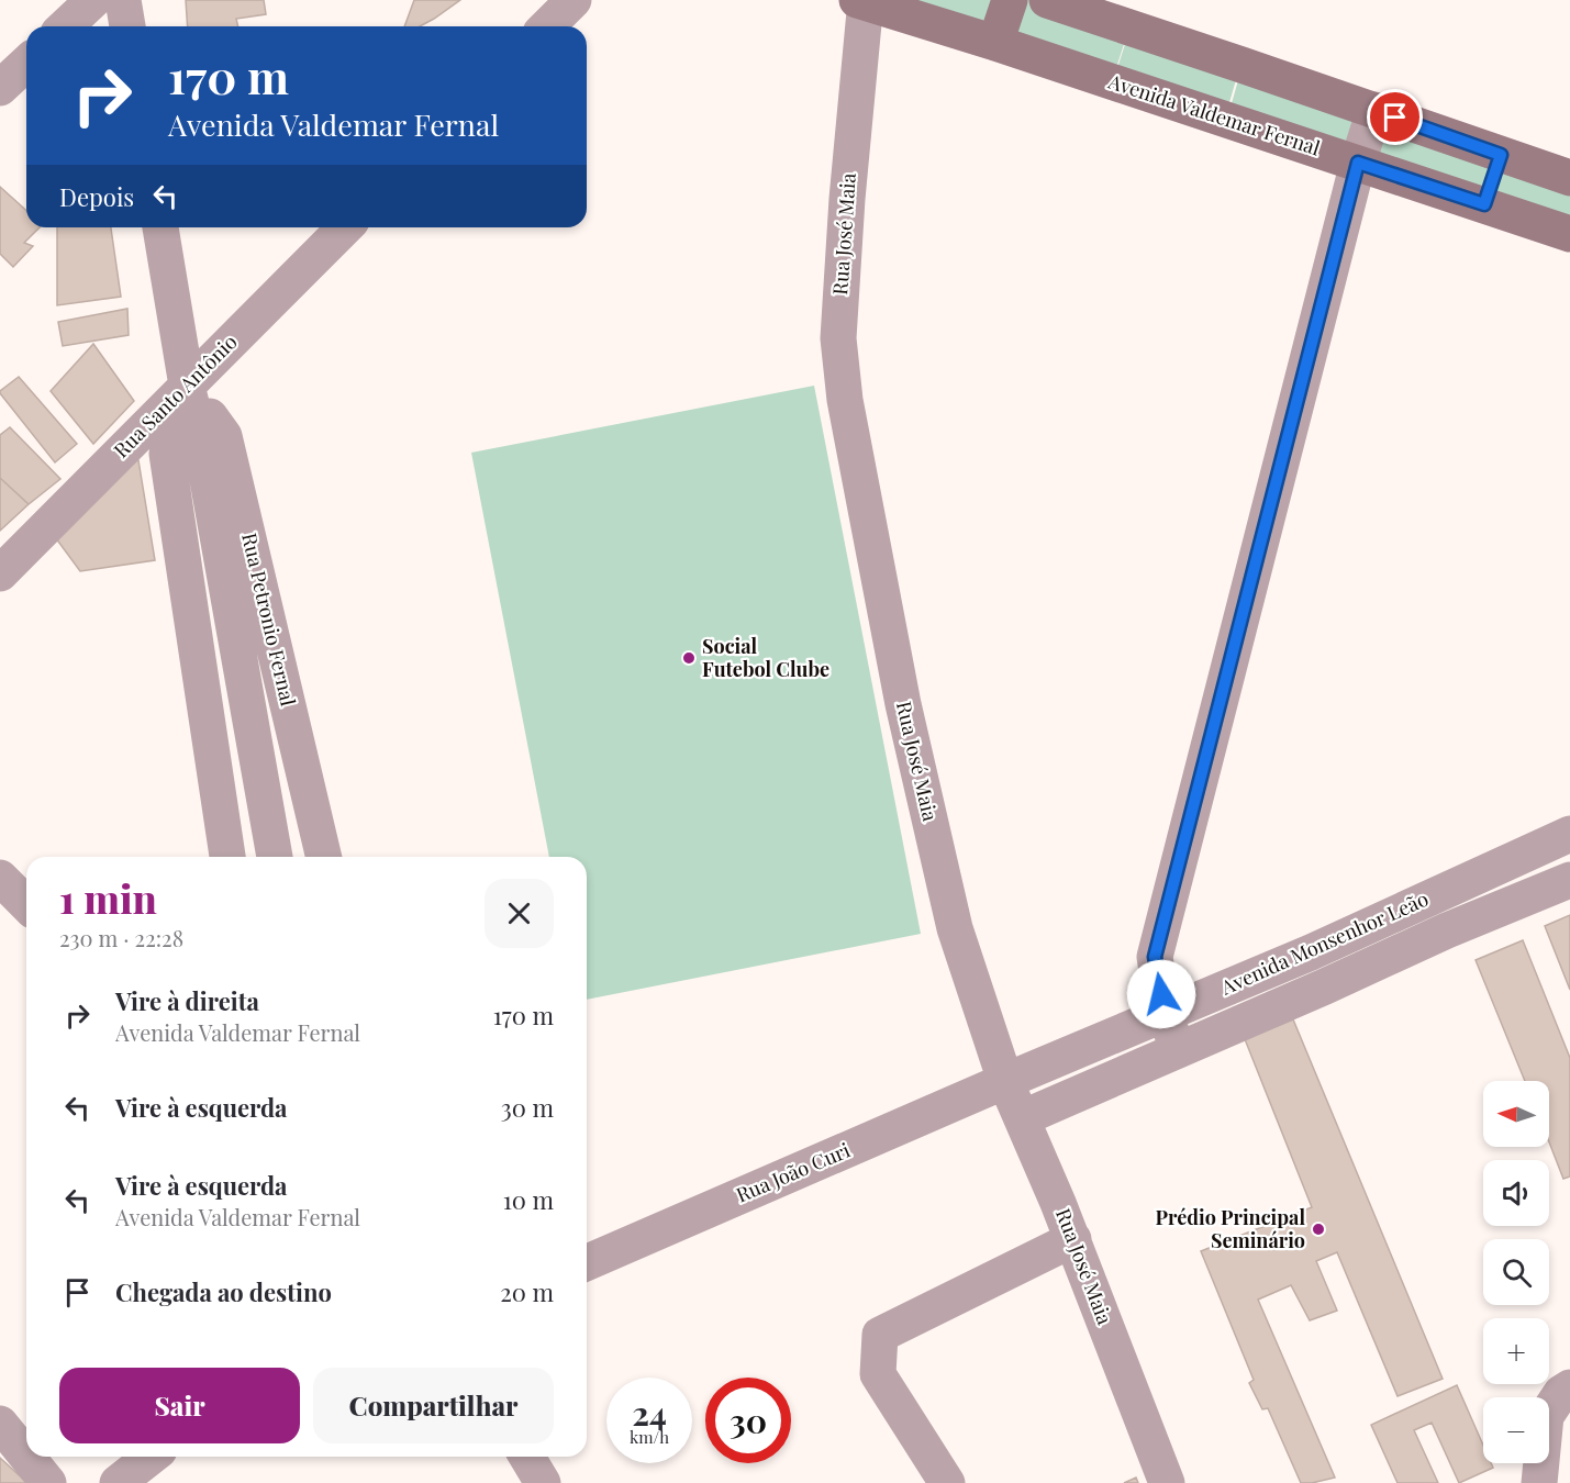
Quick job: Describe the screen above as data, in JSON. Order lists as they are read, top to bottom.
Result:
{
  "streets": {
    "street": [
      "Avenida Valdemar Fernal",
      "Rua José Maia",
      "Rua Santo Antônio",
      "Rua Petronio Fernal",
      "Avenida Monsenhor Leão",
      "Rua João Curi"
    ]
  },
  "crossings": [
    ["Avenida Valdemar Fernal", "Rua José Maia"],
    ["Rua José Maia", "Avenida Monsenhor Leão"],
    ["Rua José Maia", "Rua João Curi"],
    ["Rua Santo Antônio", "Rua Petronio Fernal"],
    ["Avenida Monsenhor Leão", "Rua João Curi"]
  ],
  "places": ["Social Futebol Clube", "Prédio Principal Seminário"],
  "north": "left",
  "page": {
    "turn": ["170 m", "Avenida Valdemar Fernal"],
    "then": "Depois",
    "heading": ["1 min", "230 m · 22:28"],
    "list": [
      {
        "name": "Vire à direita",
        "note": "Avenida Valdemar Fernal",
        "value": "170 m"
      },
      {
        "name": "Vire à esquerda",
        "value": "30 m"
      },
      {
        "name": "Vire à esquerda",
        "note": "Avenida Valdemar Fernal",
        "value": "10 m"
      },
      {
        "name": "Chegada ao destino",
        "value": "20 m"
      }
    ],
    "map_buttons": ["+", "−"],
    "buttons": ["Sair", "Compartilhar"],
    "speed": "24 km/h",
    "limit": "30"
  }
}
